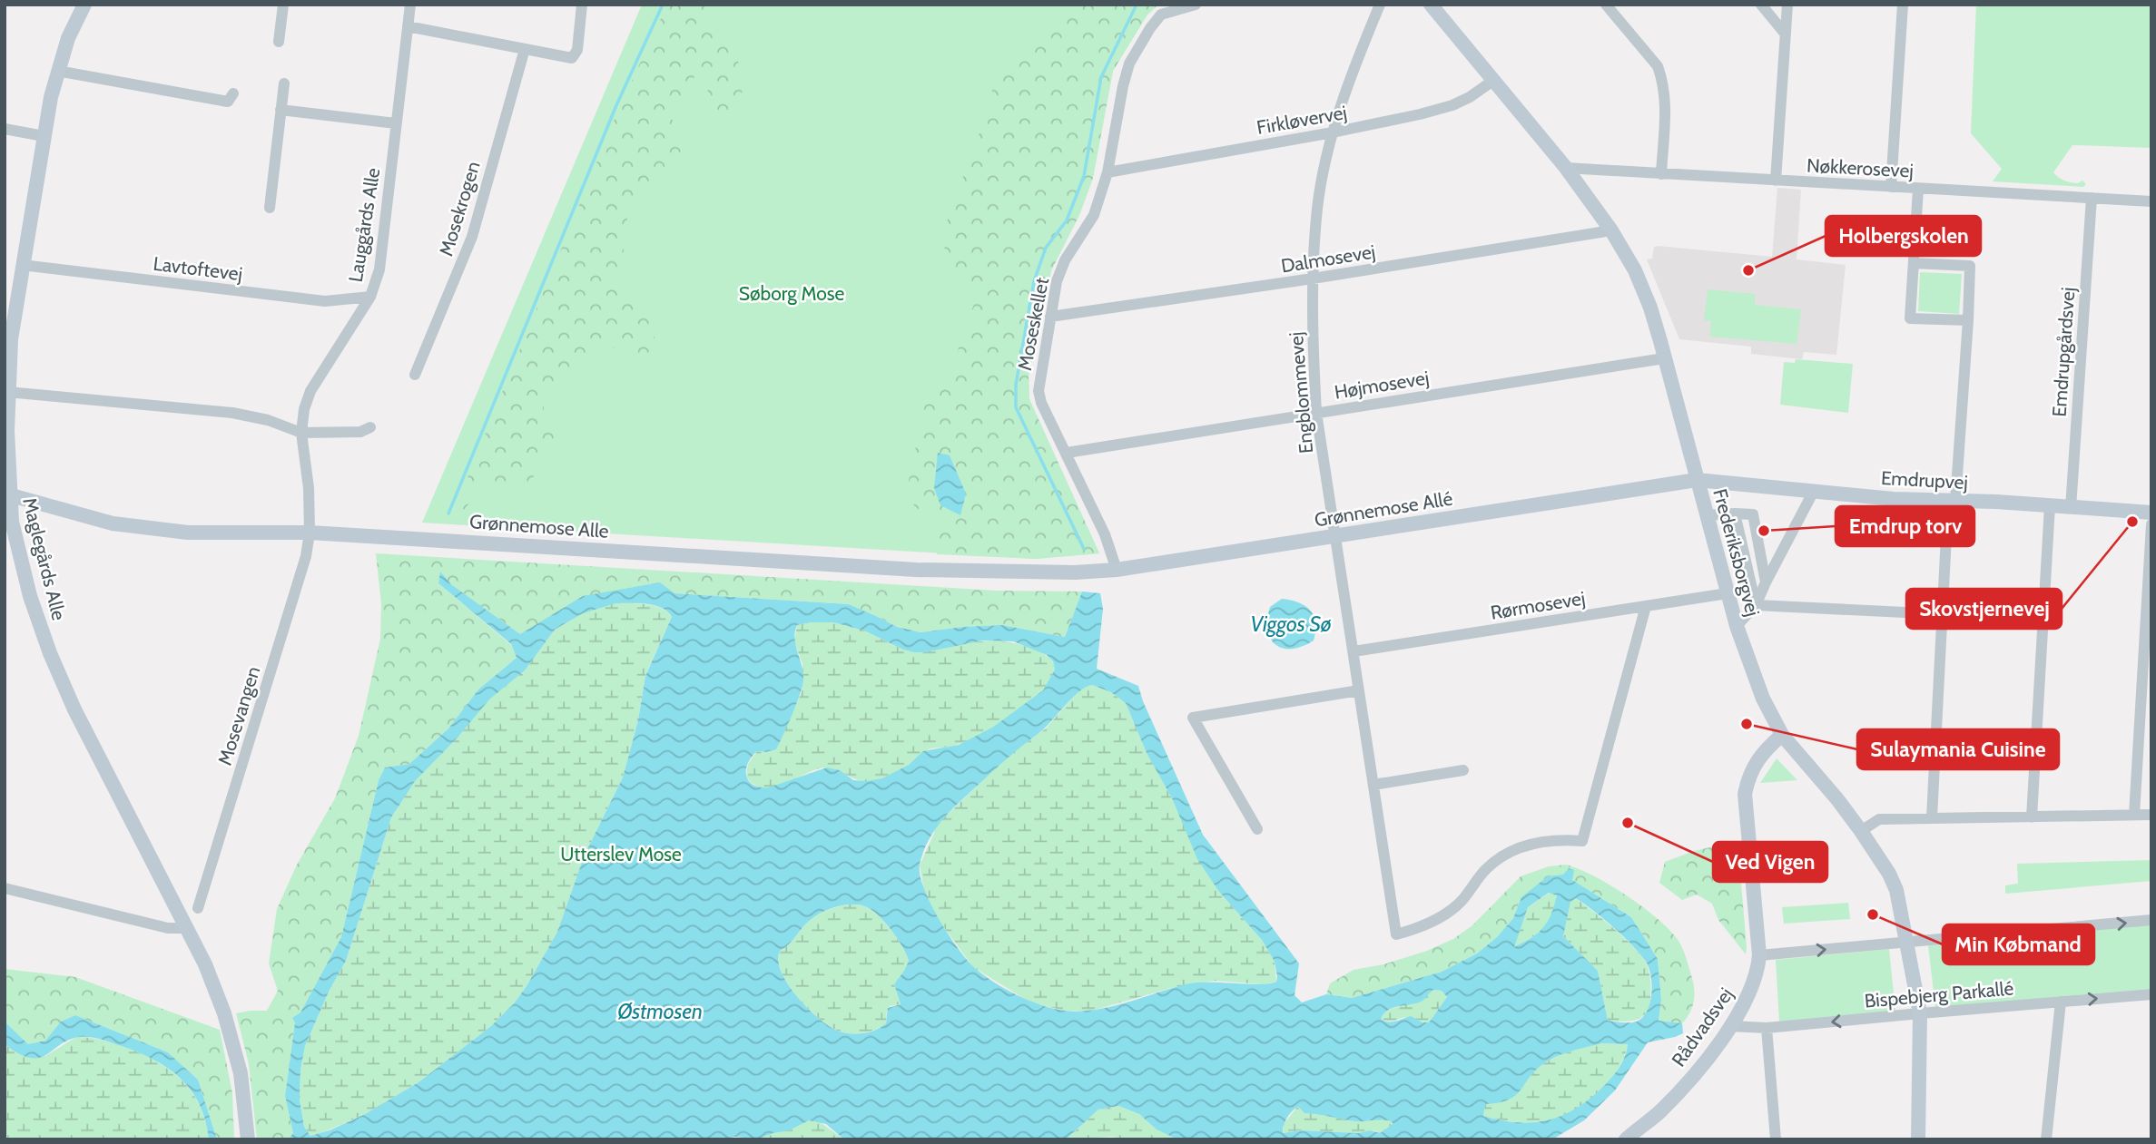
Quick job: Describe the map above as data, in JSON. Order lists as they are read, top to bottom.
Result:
{
  "streets": {
    "street": [
      "Firkløvervej",
      "Nøkkerosevej",
      "Mosekrogen",
      "Lauggårds Alle",
      "Dalmosevej",
      "Lavtoftevej",
      "Moseskellet",
      "Emdrupgårdsvej",
      "Højmosevej",
      "Engblommevej",
      "Emdrupvej",
      "Grønnemose Allé",
      "Grønnemose Alle",
      "Frederiksborgvej",
      "Maglegårds Alle",
      "Rørmosevej",
      "Mosevangen",
      "Bispebjerg Parkallé",
      "Rådvadsvej"
    ]
  },
  "crossings": [
    ["Firkløvervej", "Moseskellet"],
    ["Firkløvervej", "Engblommevej"],
    ["Firkløvervej", "Frederiksborgvej"],
    ["Nøkkerosevej", "Emdrupgårdsvej"],
    ["Nøkkerosevej", "Frederiksborgvej"],
    ["Lauggårds Alle", "Lavtoftevej"],
    ["Lauggårds Alle", "Grønnemose Alle"],
    ["Lauggårds Alle", "Mosevangen"],
    ["Dalmosevej", "Moseskellet"],
    ["Dalmosevej", "Engblommevej"],
    ["Dalmosevej", "Frederiksborgvej"],
    ["Lavtoftevej", "Maglegårds Alle"],
    ["Moseskellet", "Højmosevej"],
    ["Moseskellet", "Grønnemose Allé"],
    ["Emdrupgårdsvej", "Emdrupvej"],
    ["Højmosevej", "Engblommevej"],
    ["Højmosevej", "Frederiksborgvej"],
    ["Engblommevej", "Grønnemose Allé"],
    ["Engblommevej", "Rørmosevej"],
    ["Emdrupvej", "Grønnemose Allé"],
    ["Emdrupvej", "Frederiksborgvej"],
    ["Grønnemose Allé", "Grønnemose Alle"],
    ["Grønnemose Allé", "Frederiksborgvej"],
    ["Grønnemose Alle", "Maglegårds Alle"],
    ["Grønnemose Alle", "Mosevangen"],
    ["Frederiksborgvej", "Rørmosevej"],
    ["Frederiksborgvej", "Bispebjerg Parkallé"],
    ["Frederiksborgvej", "Rådvadsvej"],
    ["Bispebjerg Parkallé", "Rådvadsvej"]
  ],
  "water": ["Viggos Sø", "Østmosen"],
  "parks": ["Søborg Mose", "Utterslev Mose"],
  "places": [
    "Holbergskolen",
    "Skovstjernevej",
    "Emdrup torv",
    "Sulaymania Cuisine",
    "Ved Vigen",
    "Min Købmand"
  ]
}
